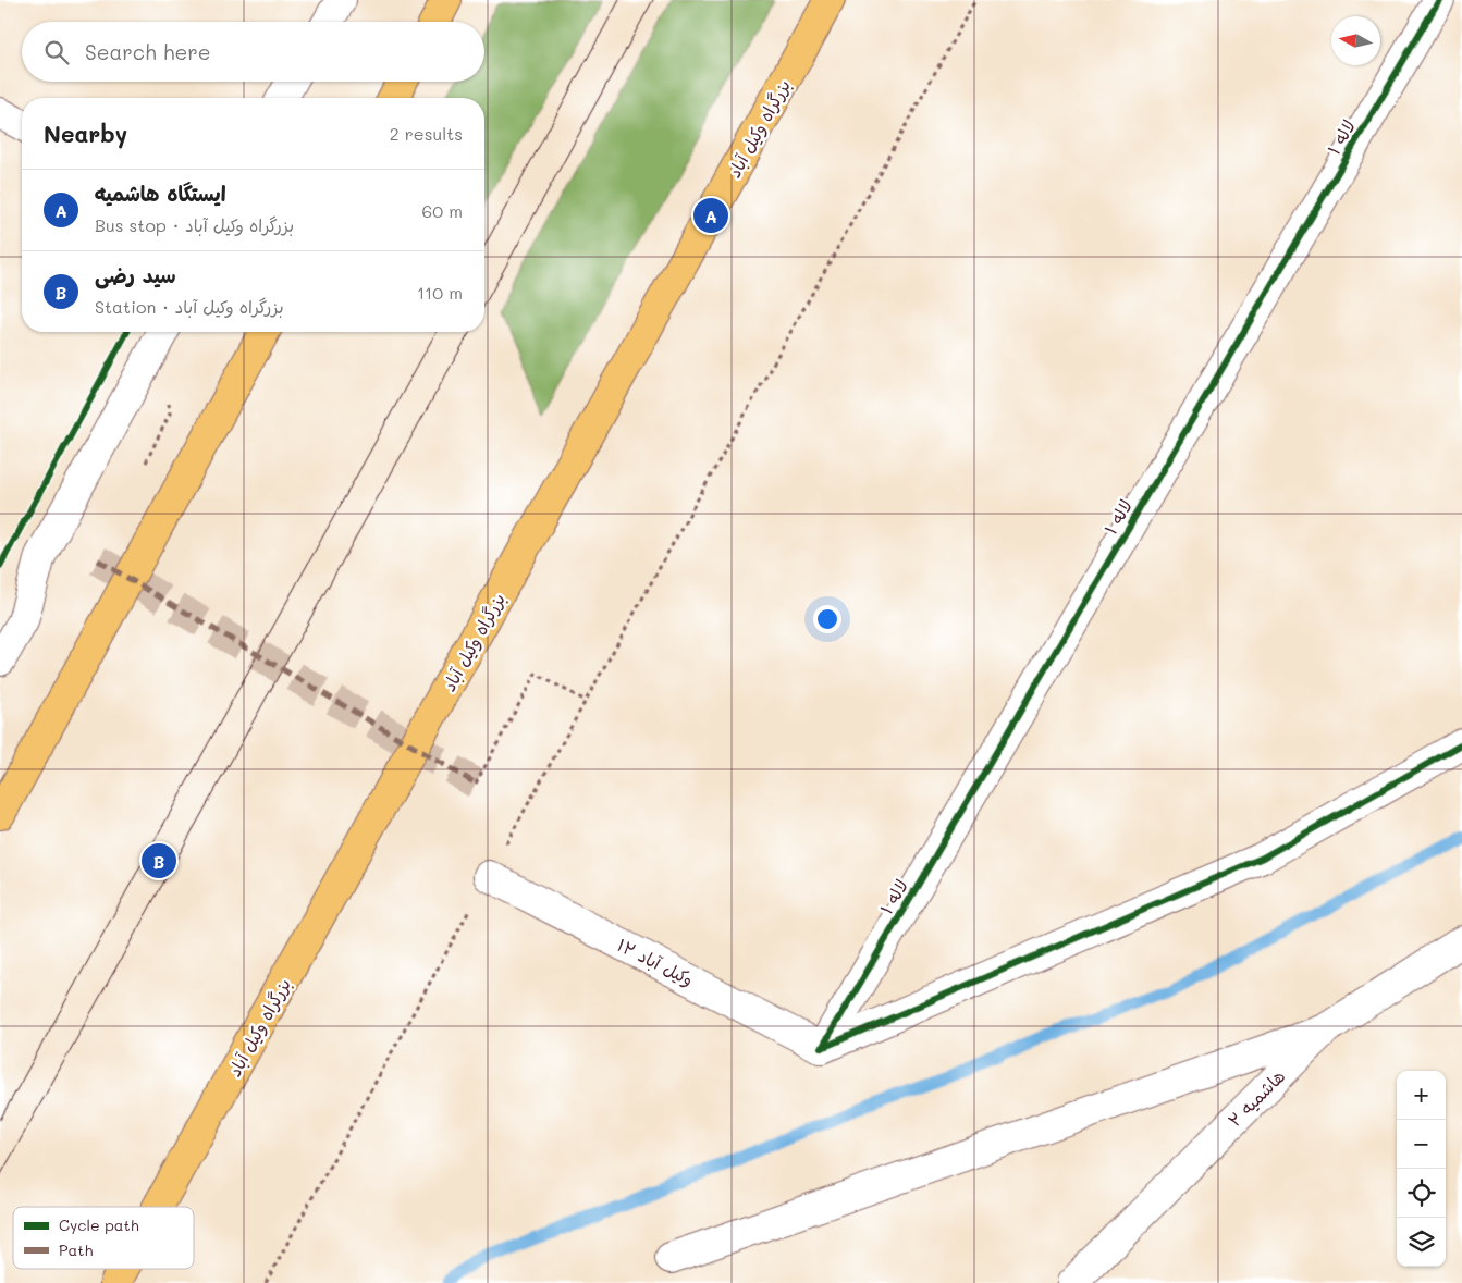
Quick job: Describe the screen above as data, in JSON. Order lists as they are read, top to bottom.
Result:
{
  "streets": {
    "highway": ["بزرگراه وکیل آباد"],
    "street": ["لاله ۱", "۱۲ وکیل آباد", "هاشمیه ۲"]
  },
  "crossings": [
    ["لاله ۱", "۱۲ وکیل آباد"]
  ],
  "legend": ["Cycle path", "Path"],
  "north": "left",
  "page": {
    "search": "Search here",
    "heading": ["Nearby", "2 results"],
    "list": [
      {
        "mark": "A",
        "name": "ایستگاه هاشمیه",
        "note": "Bus stop · بزرگراه وکیل آباد",
        "value": "60 m"
      },
      {
        "mark": "B",
        "name": "سید رضی",
        "note": "Station · بزرگراه وکیل آباد",
        "value": "110 m"
      }
    ],
    "pins": ["A", "B"],
    "map_buttons": ["+", "−"]
  }
}
